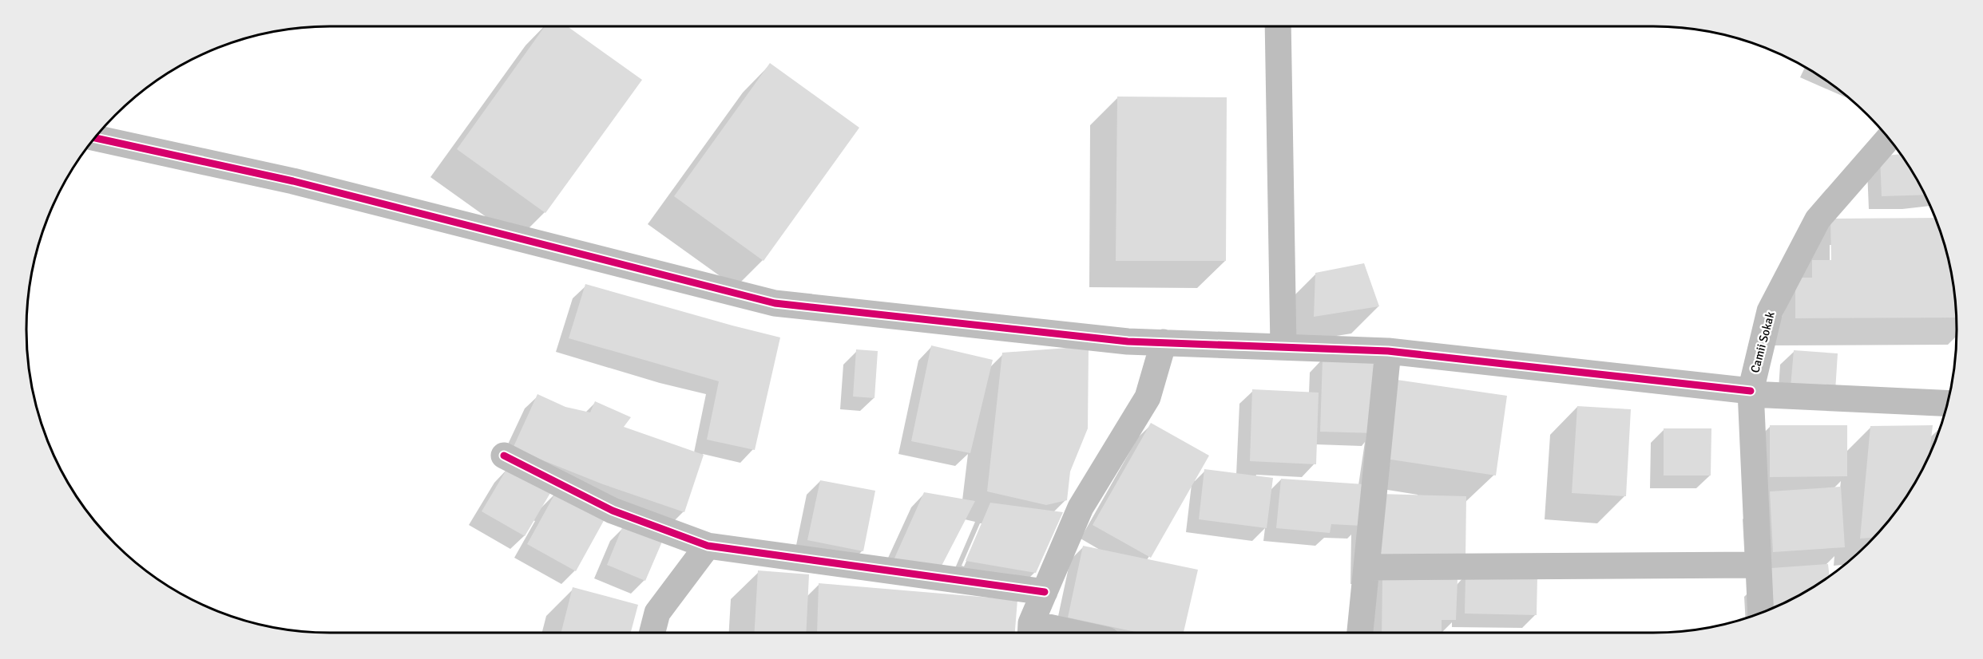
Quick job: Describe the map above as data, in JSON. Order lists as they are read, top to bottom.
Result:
{
  "streets": {
    "street": ["Camii Sokak"]
  }
}
